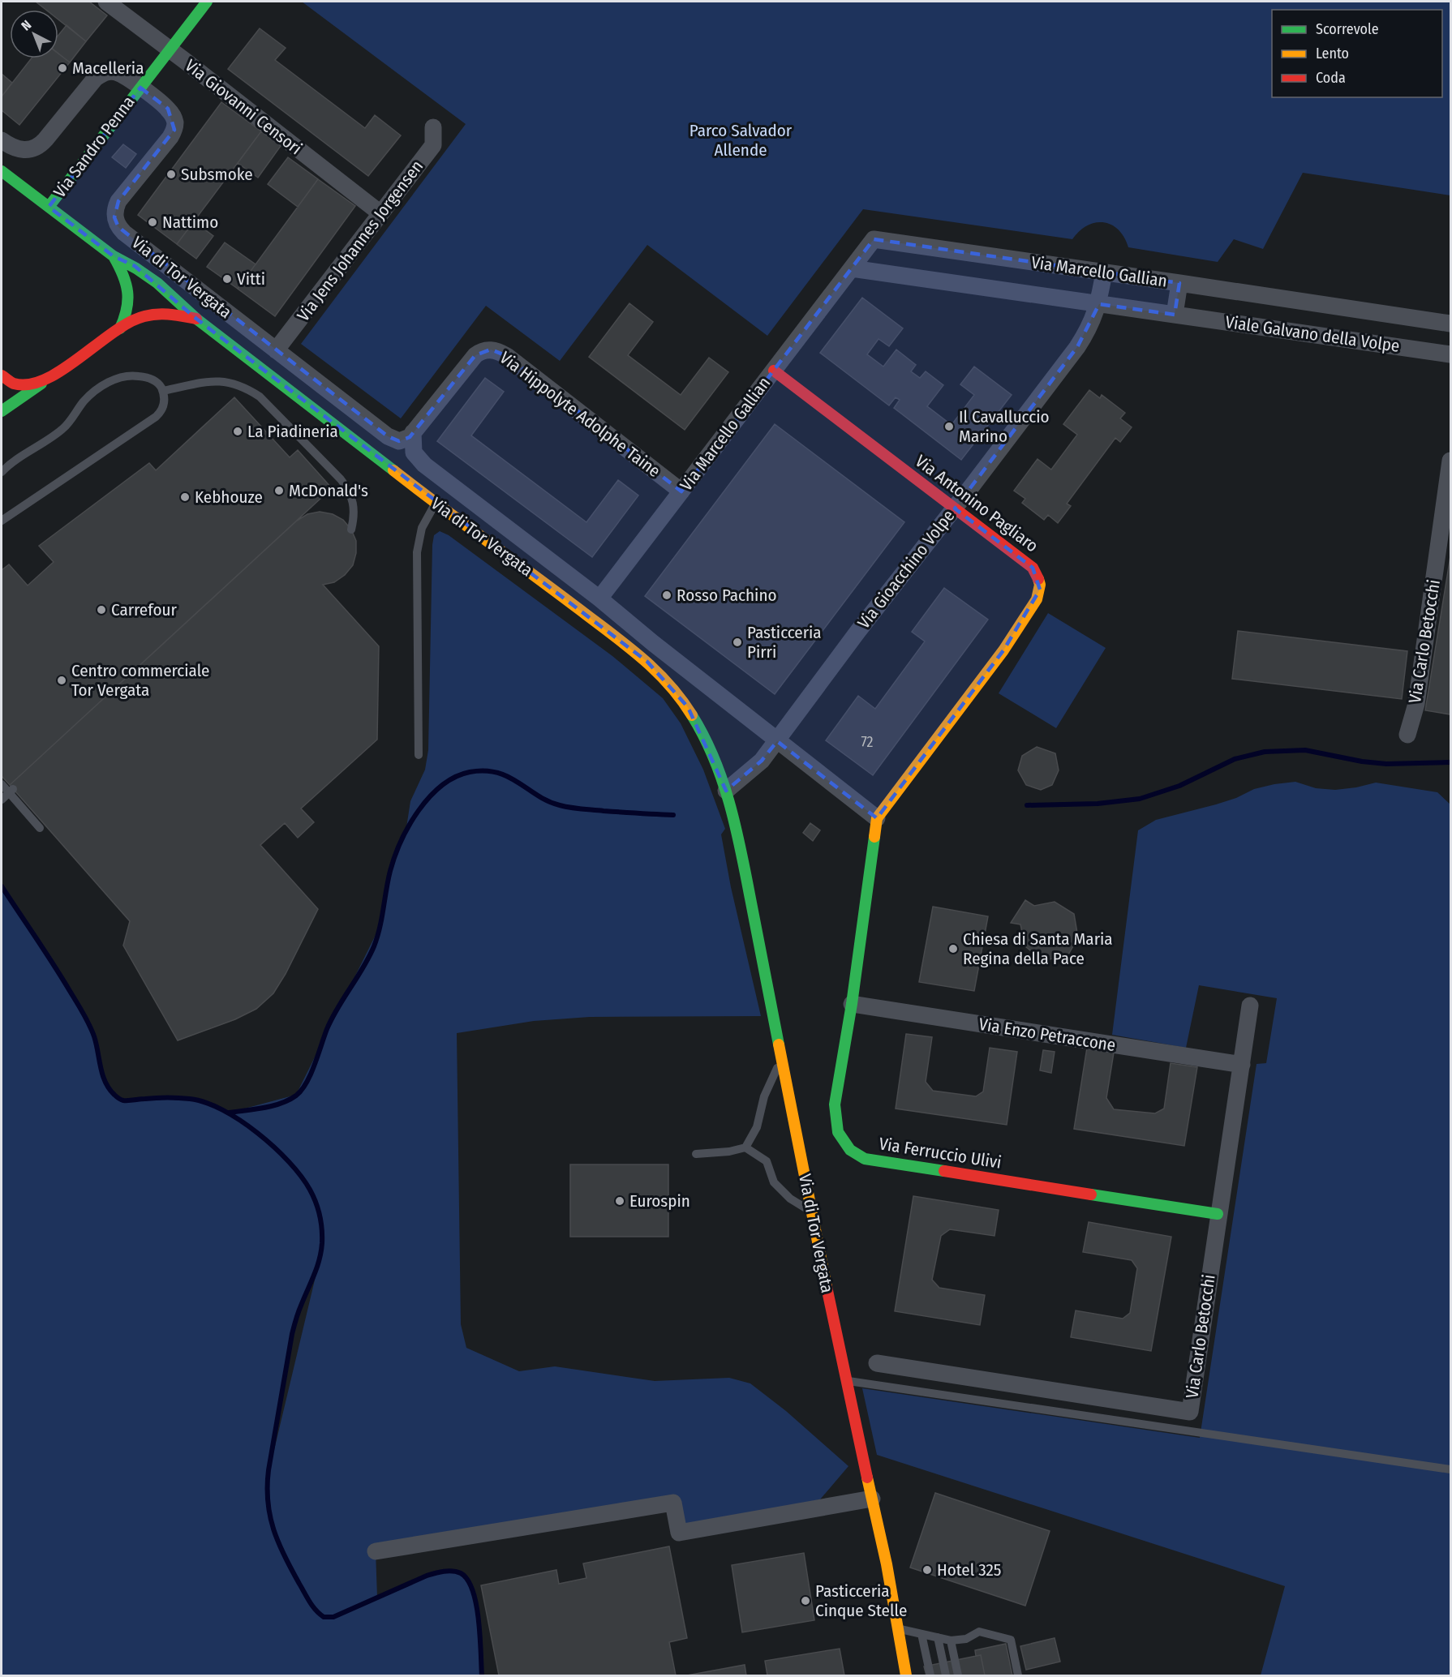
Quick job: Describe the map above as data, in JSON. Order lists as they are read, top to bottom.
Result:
{
  "streets": {
    "main road": [
      "Via Sandro Penna",
      "Via di Tor Vergata",
      "Via Antonino Pagliaro",
      "Via Ferruccio Ulivi"
    ],
    "street": [
      "Via Giovanni Censori",
      "Via Jens Johannes Jorgensen",
      "Via Marcello Gallian",
      "Viale Galvano della Volpe",
      "Via Hippolyte Adolphe Taine",
      "Via Gioacchino Volpe",
      "Via Carlo Betocchi",
      "Via Enzo Petraccone"
    ]
  },
  "crossings": [
    ["Via Giovanni Censori", "Via Sandro Penna"],
    ["Via Giovanni Censori", "Via Jens Johannes Jorgensen"],
    ["Via Sandro Penna", "Via di Tor Vergata"],
    ["Via Jens Johannes Jorgensen", "Via di Tor Vergata"],
    ["Via Marcello Gallian", "Via di Tor Vergata"],
    ["Via Marcello Gallian", "Viale Galvano della Volpe"],
    ["Via Marcello Gallian", "Via Hippolyte Adolphe Taine"],
    ["Via Marcello Gallian", "Via Antonino Pagliaro"],
    ["Via Marcello Gallian", "Via Gioacchino Volpe"],
    ["Via di Tor Vergata", "Via Hippolyte Adolphe Taine"],
    ["Via di Tor Vergata", "Via Antonino Pagliaro"],
    ["Via di Tor Vergata", "Via Gioacchino Volpe"],
    ["Via di Tor Vergata", "Via Ferruccio Ulivi"],
    ["Via Antonino Pagliaro", "Via Gioacchino Volpe"],
    ["Via Antonino Pagliaro", "Via Ferruccio Ulivi"],
    ["Via Carlo Betocchi", "Via Enzo Petraccone"],
    ["Via Carlo Betocchi", "Via Ferruccio Ulivi"],
    ["Via Enzo Petraccone", "Via Ferruccio Ulivi"]
  ],
  "parks": ["Parco Salvador Allende"],
  "places": [
    "Macelleria",
    "Subsmoke",
    "Nattimo",
    "Vitti",
    "Il Cavalluccio Marino",
    "La Piadineria",
    "McDonald's",
    "Kebhouze",
    "Rosso Pachino",
    "Carrefour",
    "Pasticceria Pirri",
    "Centro commerciale Tor Vergata",
    "Chiesa di Santa Maria Regina della Pace",
    "Eurospin",
    "Hotel 325",
    "Pasticceria Cinque Stelle"
  ],
  "house_numbers": ["72"],
  "legend": ["Scorrevole", "Lento", "Coda"],
  "north": "top left"
}
